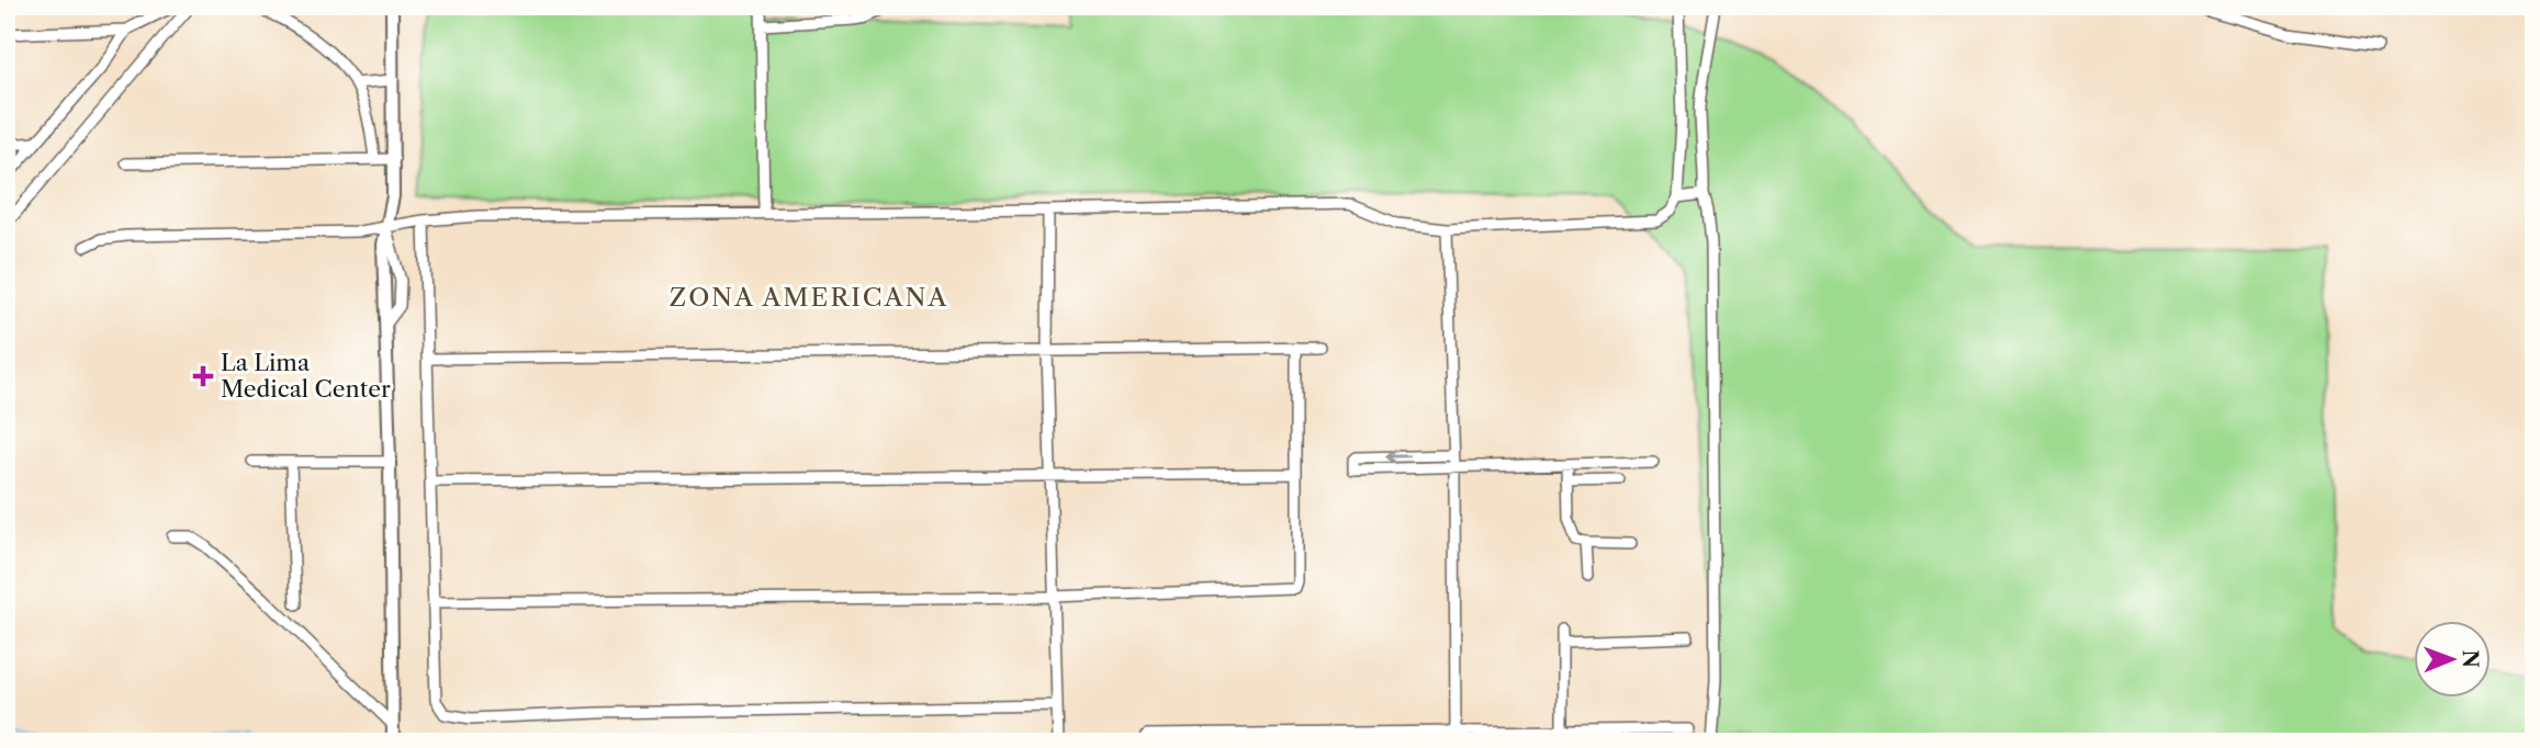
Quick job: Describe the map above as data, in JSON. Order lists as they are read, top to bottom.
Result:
{
  "districts": ["ZONA AMERICANA"],
  "places": {
    "health": ["La Lima Medical Center"]
  },
  "north": "right"
}
